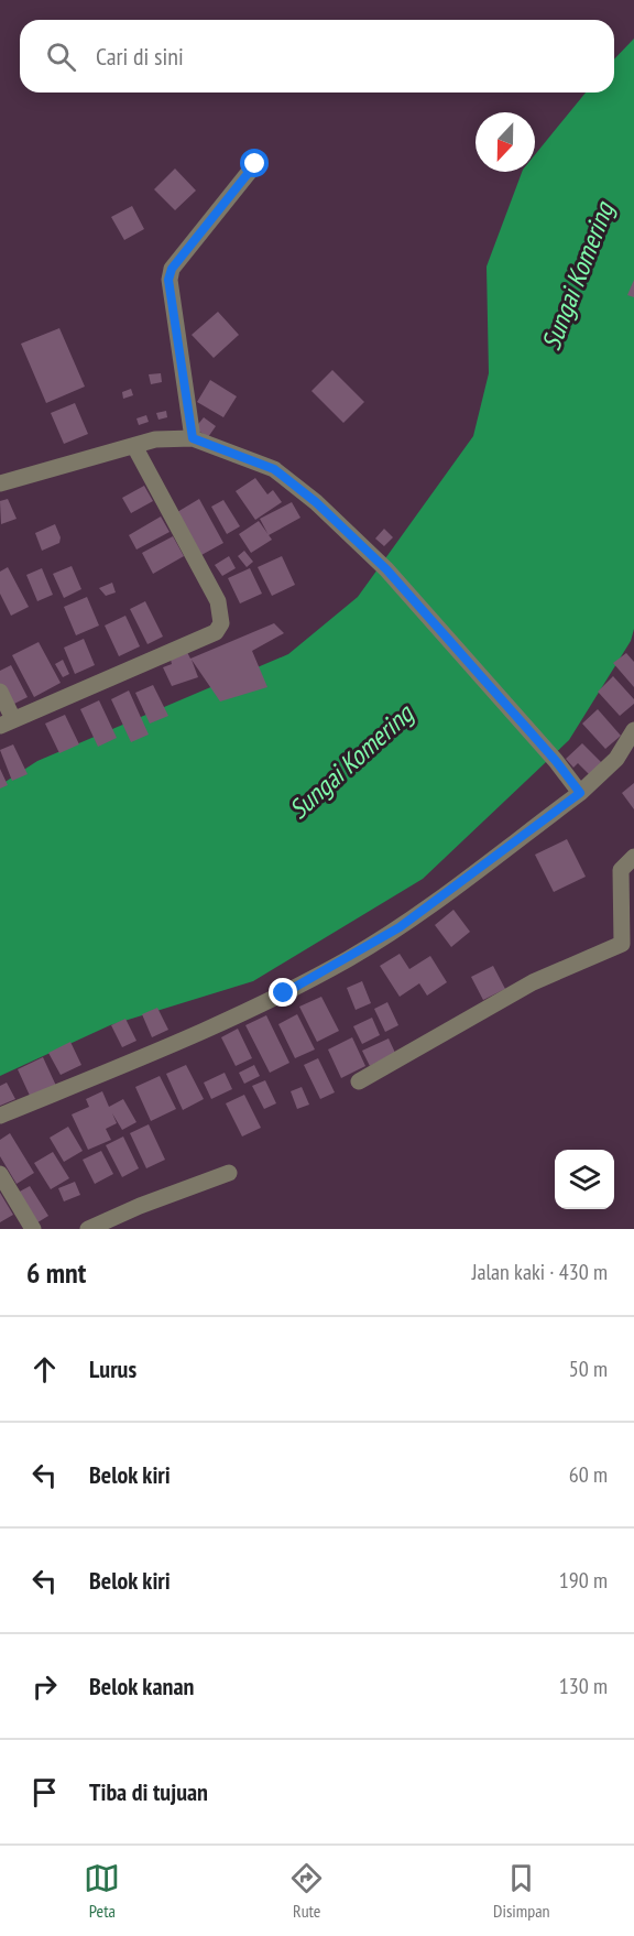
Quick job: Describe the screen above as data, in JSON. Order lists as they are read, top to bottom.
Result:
{
  "water": ["Sungai Komering"],
  "north": "bottom",
  "page": {
    "search": "Cari di sini",
    "heading": ["6 mnt", "Jalan kaki · 430 m"],
    "list": [
      ["Lurus", "50 m"],
      ["Belok kiri", "60 m"],
      ["Belok kiri", "190 m"],
      ["Belok kanan", "130 m"],
      "Tiba di tujuan"
    ],
    "nav": ["Peta", "Rute", "Disimpan"]
  }
}
